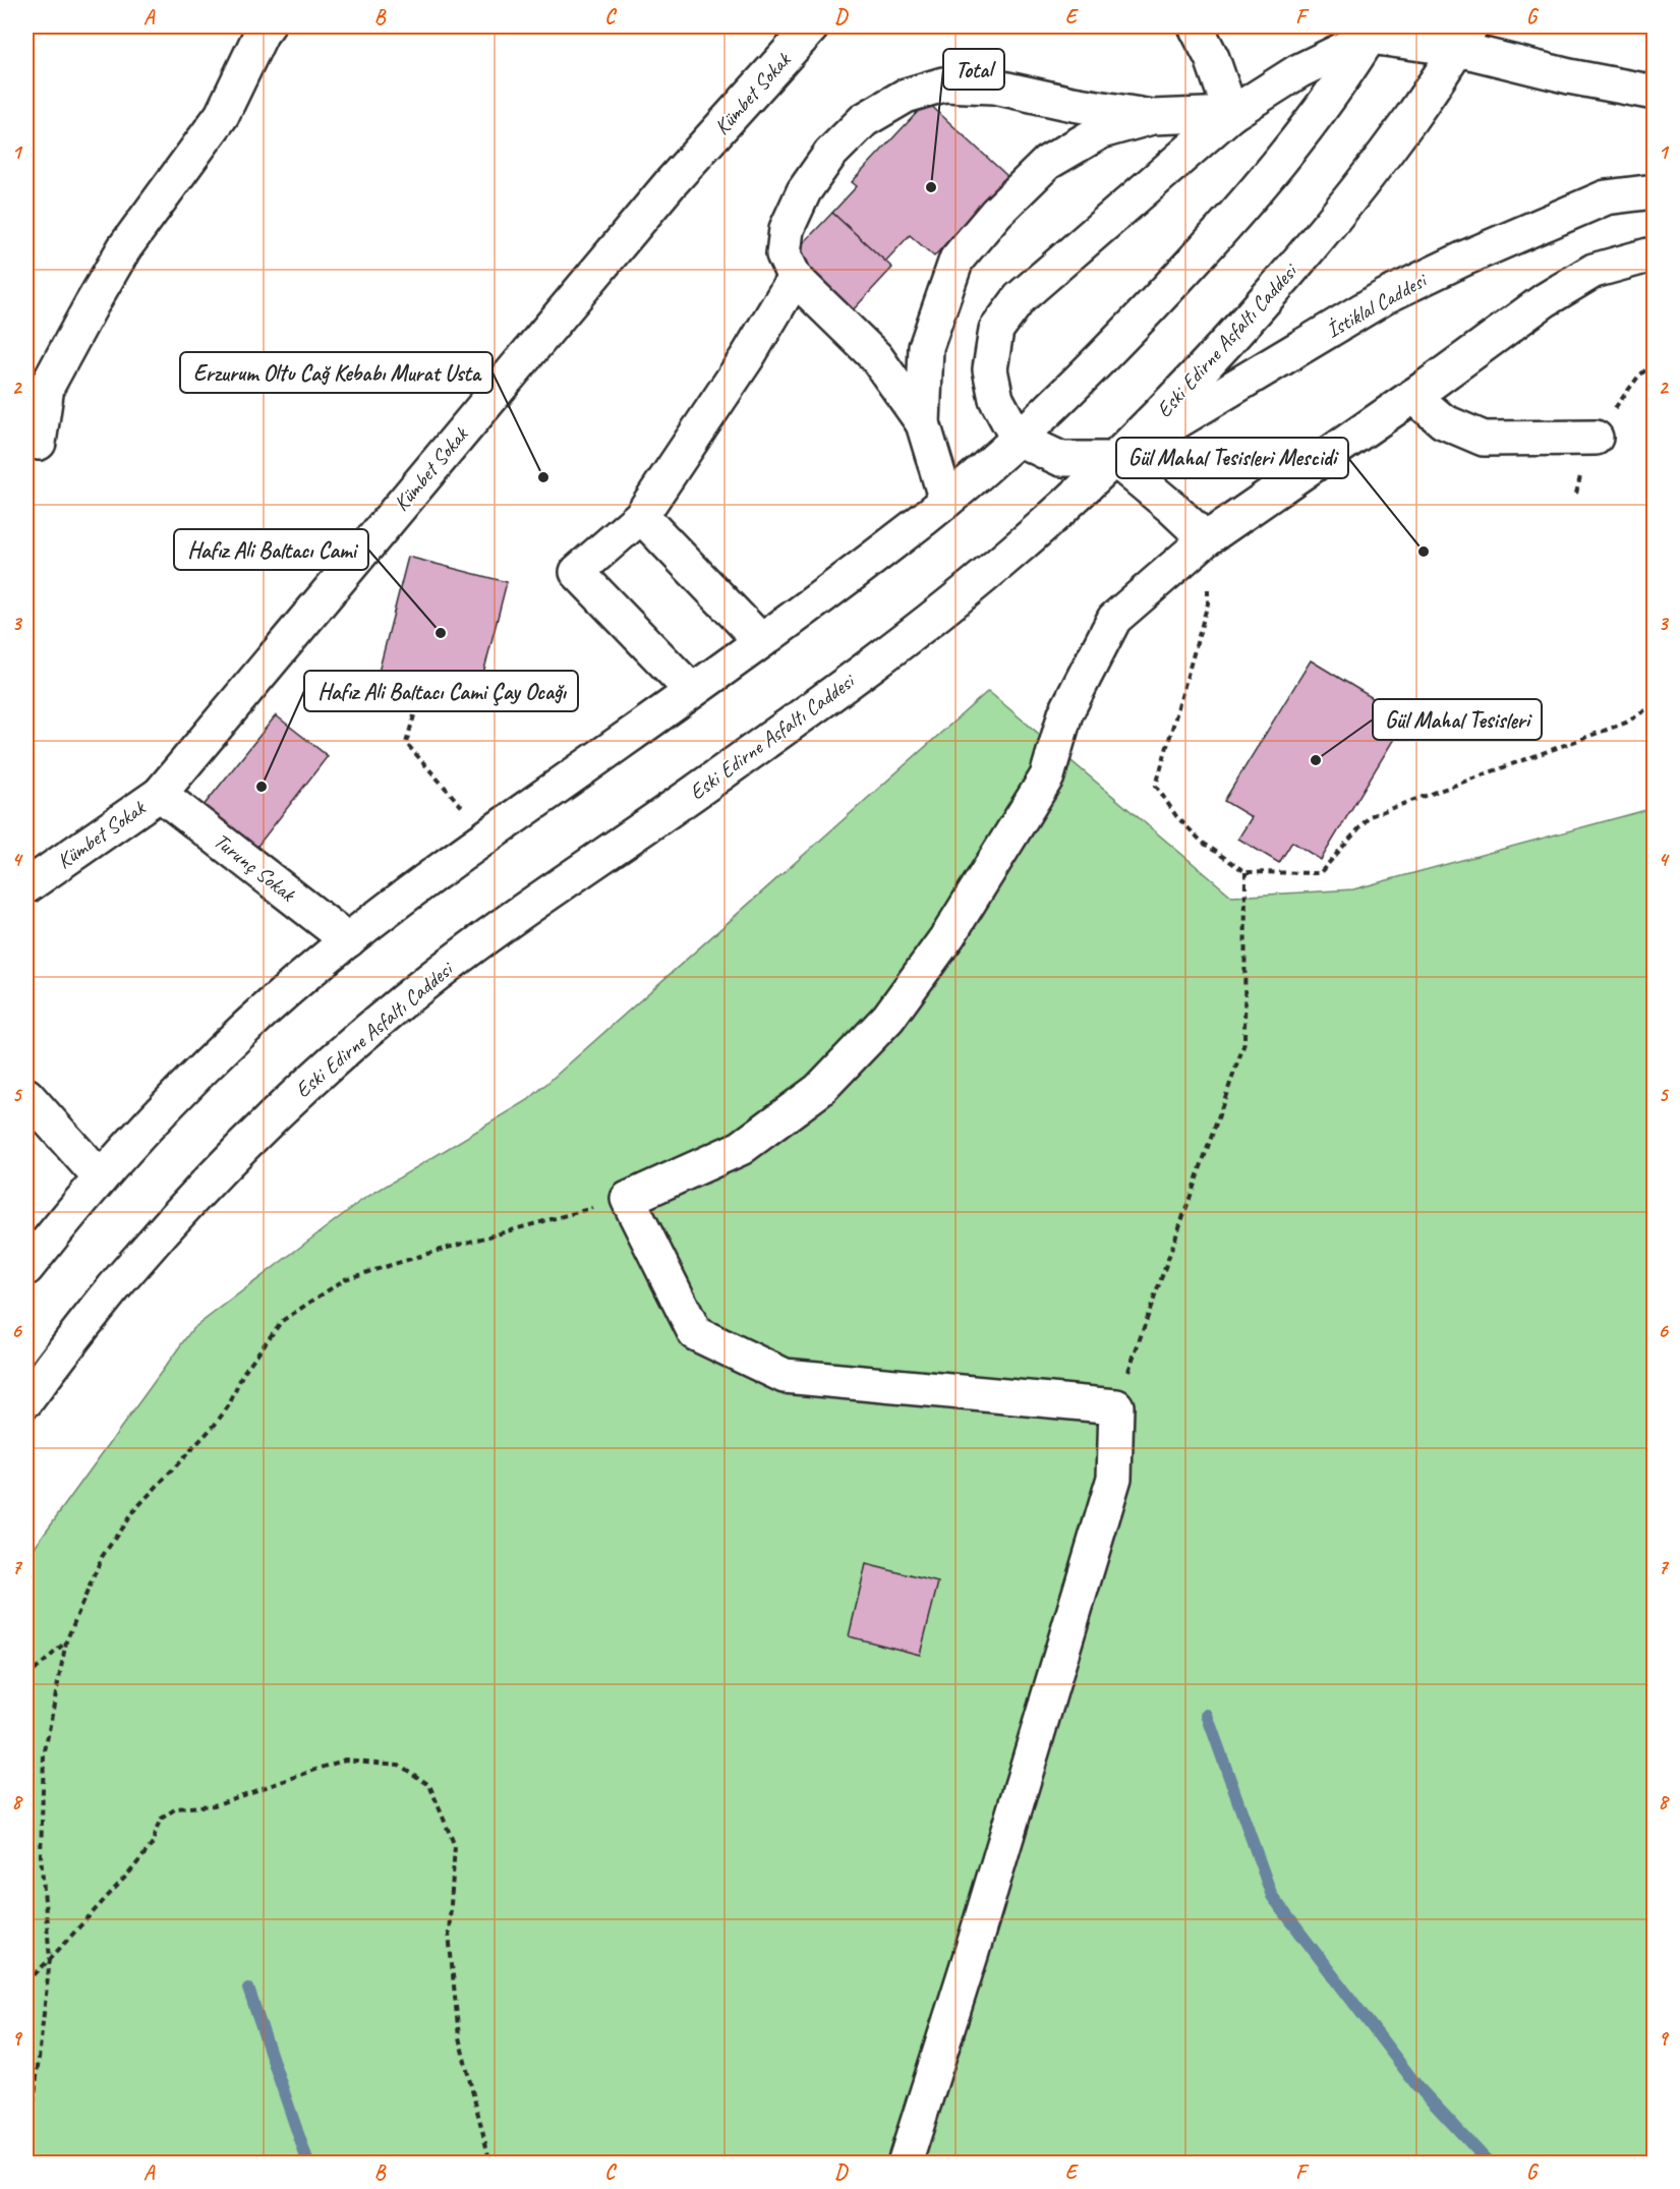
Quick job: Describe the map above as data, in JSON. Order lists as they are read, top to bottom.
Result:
{
  "streets": {
    "main road": [
      "Kümbet Sokak",
      "İstiklal Caddesi",
      "Eski Edirne Asfaltı Caddesi",
      "Turunç Sokak"
    ]
  },
  "crossings": [
    ["Kümbet Sokak", "Turunç Sokak"],
    ["İstiklal Caddesi", "Eski Edirne Asfaltı Caddesi"]
  ],
  "places": [
    "Total",
    "Erzurum Oltu Cağ Kebabı Murat Usta",
    "Gül Mahal Tesisleri Mescidi",
    "Hafız Ali Baltacı Cami",
    "Gül Mahal Tesisleri",
    "Hafız Ali Baltacı Cami Çay Ocağı"
  ],
  "grid": {
    "columns": [
      "A",
      "B",
      "C",
      "D",
      "E",
      "F",
      "G"
    ],
    "rows": [
      "1",
      "2",
      "3",
      "4",
      "5",
      "6",
      "7",
      "8",
      "9"
    ]
  }
}
